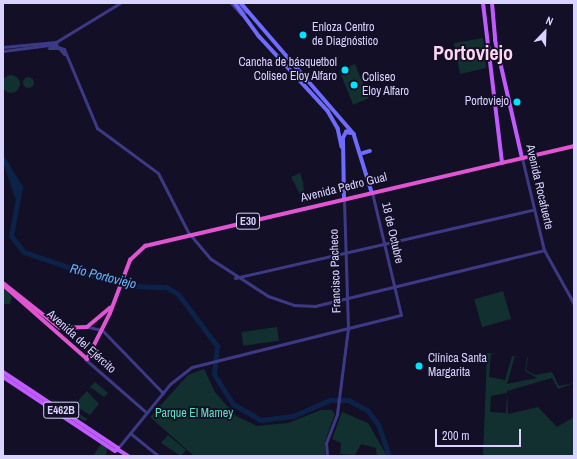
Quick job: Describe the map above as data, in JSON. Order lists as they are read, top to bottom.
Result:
{
  "streets": {
    "highway": ["Avenida Pedro Gual", "E30", "Avenida del Ejército"],
    "main road": [
      "Avenida Rocafuerte",
      "18 de Octubre",
      "Francisco Pacheco",
      "E462B"
    ]
  },
  "crossings": [
    ["Avenida Rocafuerte", "Avenida Pedro Gual"],
    ["Avenida Pedro Gual", "E30"],
    ["Avenida Pedro Gual", "18 de Octubre"],
    ["Avenida Pedro Gual", "Francisco Pacheco"],
    ["E30", "Avenida del Ejército"],
    ["18 de Octubre", "Francisco Pacheco"]
  ],
  "districts": ["Portoviejo"],
  "water": ["Río Portoviejo"],
  "parks": ["Parque El Mamey"],
  "places": [
    "Enloza Centro de Diagnóstico",
    "Cancha de básquetbol Coliseo Eloy Alfaro",
    "Coliseo Eloy Alfaro",
    "Portoviejo",
    "Clínica Santa Margarita"
  ],
  "scale_bar": "200 m",
  "north": "top right"
}
